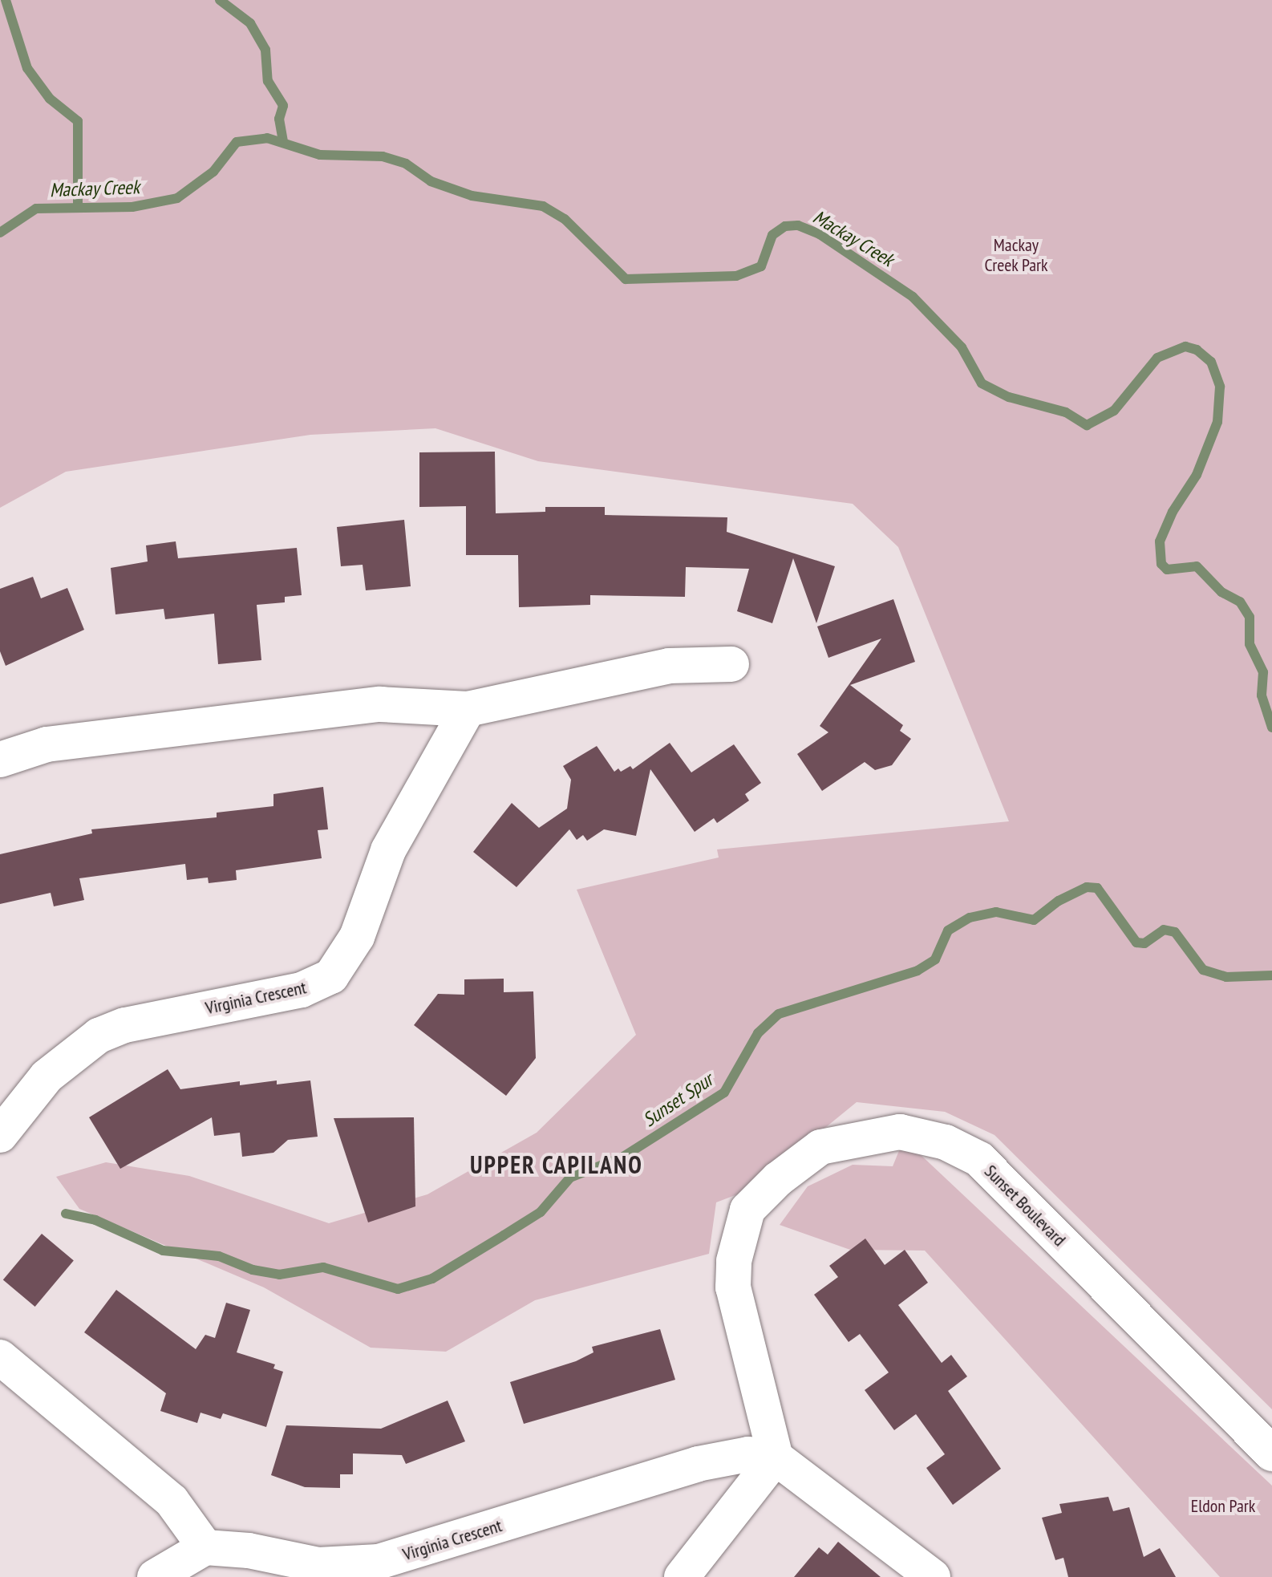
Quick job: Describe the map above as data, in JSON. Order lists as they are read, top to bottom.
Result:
{
  "streets": {
    "street": ["Virginia Crescent", "Sunset Boulevard"]
  },
  "crossings": [
    ["Virginia Crescent", "Sunset Boulevard"]
  ],
  "districts": ["UPPER CAPILANO"],
  "water": ["Mackay Creek", "Sunset Spur"],
  "parks": ["Mackay Creek Park", "Eldon Park"]
}
